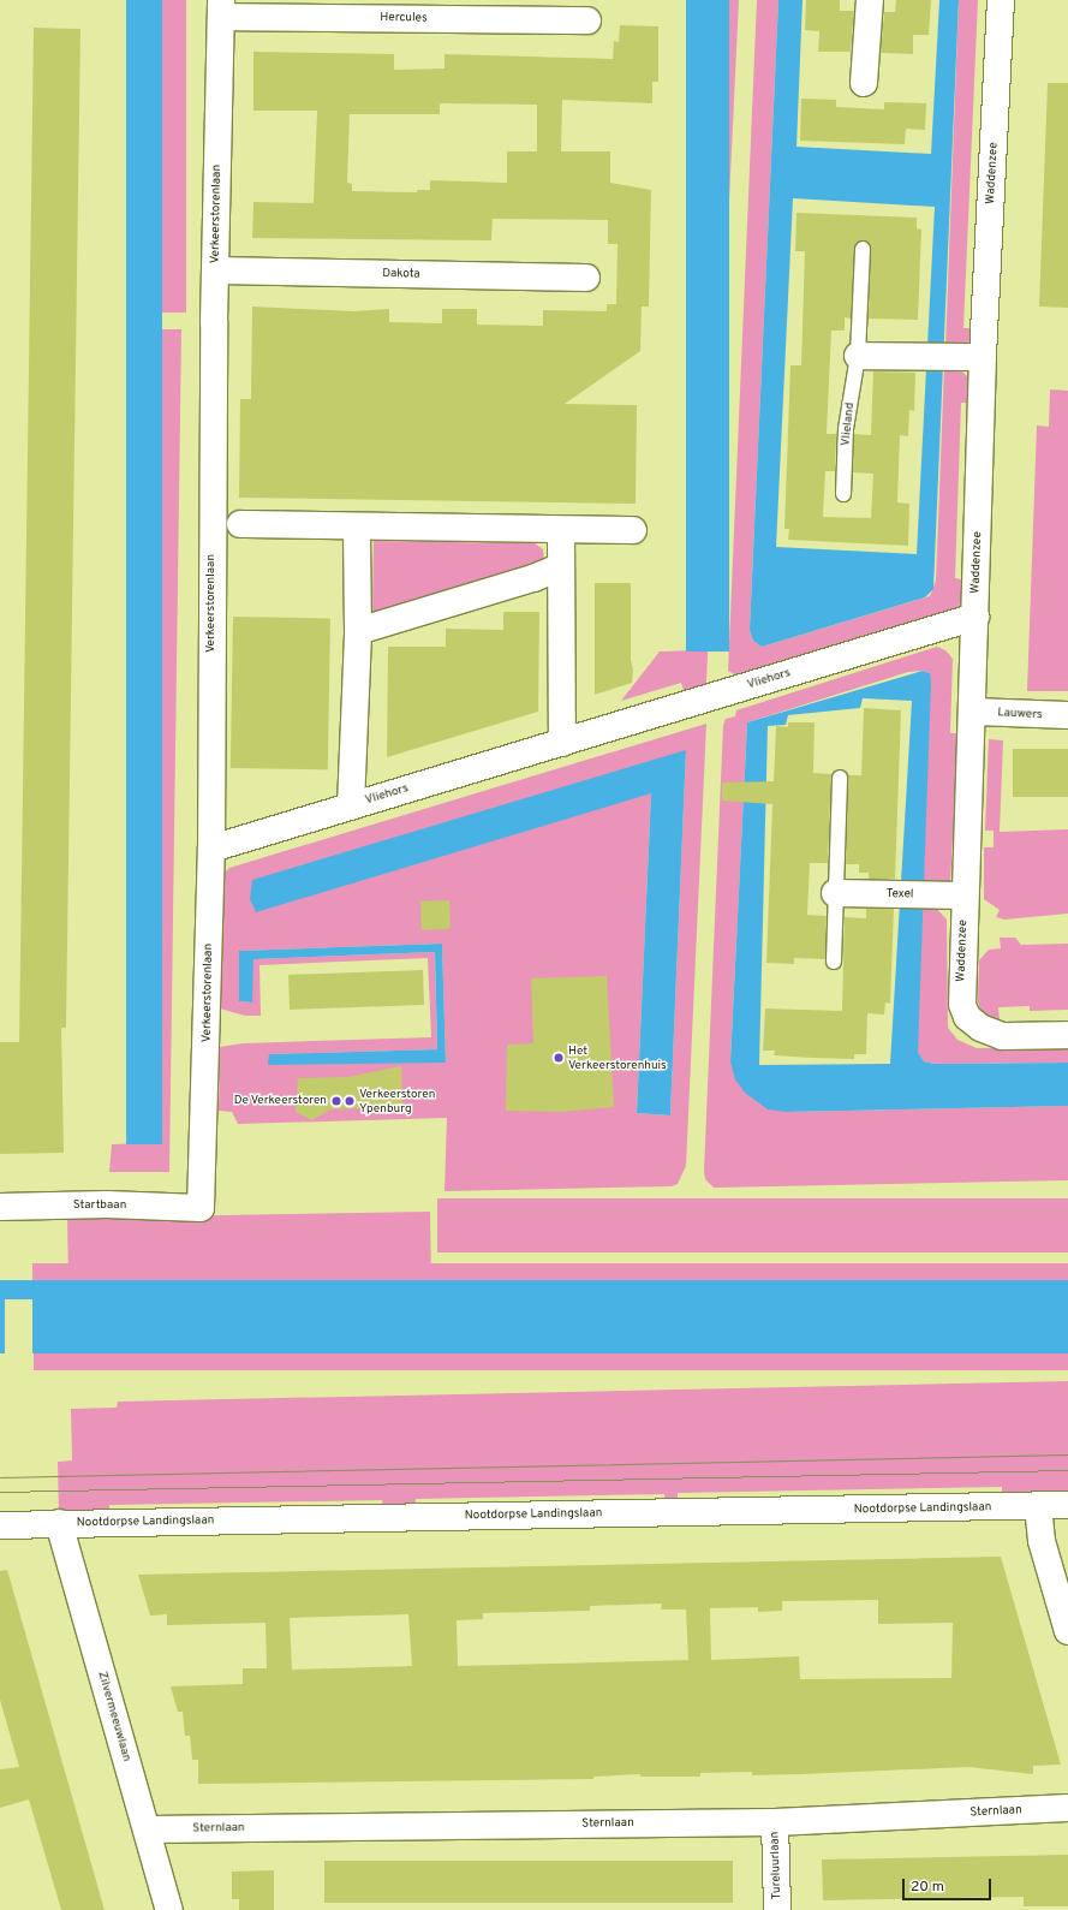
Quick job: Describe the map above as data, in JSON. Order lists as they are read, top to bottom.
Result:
{
  "streets": {
    "street": [
      "Hercules",
      "Waddenzee",
      "Verkeerstorenlaan",
      "Dakota",
      "Vliehors",
      "Lauwers",
      "Texel",
      "Startbaan",
      "Nootdorpse Landingslaan",
      "Zilvermeeuwlaan",
      "Sternlaan",
      "Tureluurlaan"
    ],
    "lane": ["Vlieland"]
  },
  "crossings": [
    ["Hercules", "Verkeerstorenlaan"],
    ["Waddenzee", "Vliehors"],
    ["Waddenzee", "Lauwers"],
    ["Waddenzee", "Texel"],
    ["Verkeerstorenlaan", "Dakota"],
    ["Verkeerstorenlaan", "Vliehors"],
    ["Verkeerstorenlaan", "Startbaan"],
    ["Nootdorpse Landingslaan", "Zilvermeeuwlaan"],
    ["Zilvermeeuwlaan", "Sternlaan"],
    ["Sternlaan", "Tureluurlaan"]
  ],
  "places": ["Het Verkeerstorenhuis", "De Verkeerstoren", "Verkeerstoren Ypenburg"],
  "scale_bar": "20 m"
}
